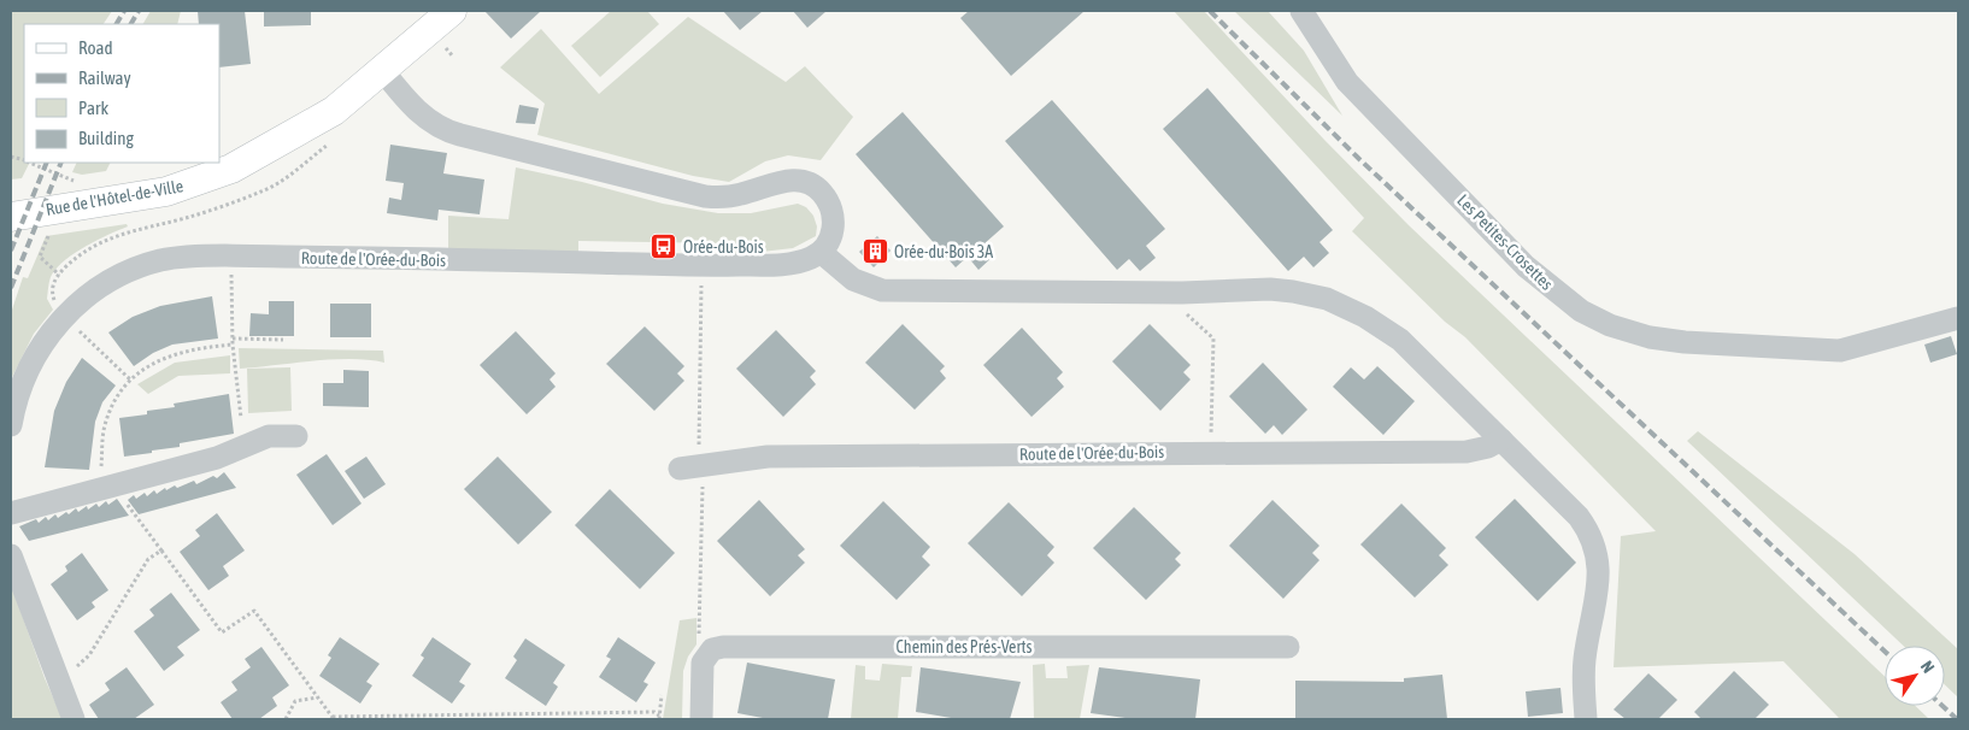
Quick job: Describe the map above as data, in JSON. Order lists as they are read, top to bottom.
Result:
{
  "streets": {
    "main road": ["Rue de l'Hôtel-de-Ville"],
    "street": ["Les Petites-Crosettes", "Route de l'Orée-du-Bois", "Chemin des Prés-Verts"]
  },
  "places": {
    "bus stop": ["Orée-du-Bois"],
    "building": ["Orée-du-Bois 3A"]
  },
  "legend": [
    "Road",
    "Railway",
    "Park",
    "Building"
  ],
  "north": "top right"
}
